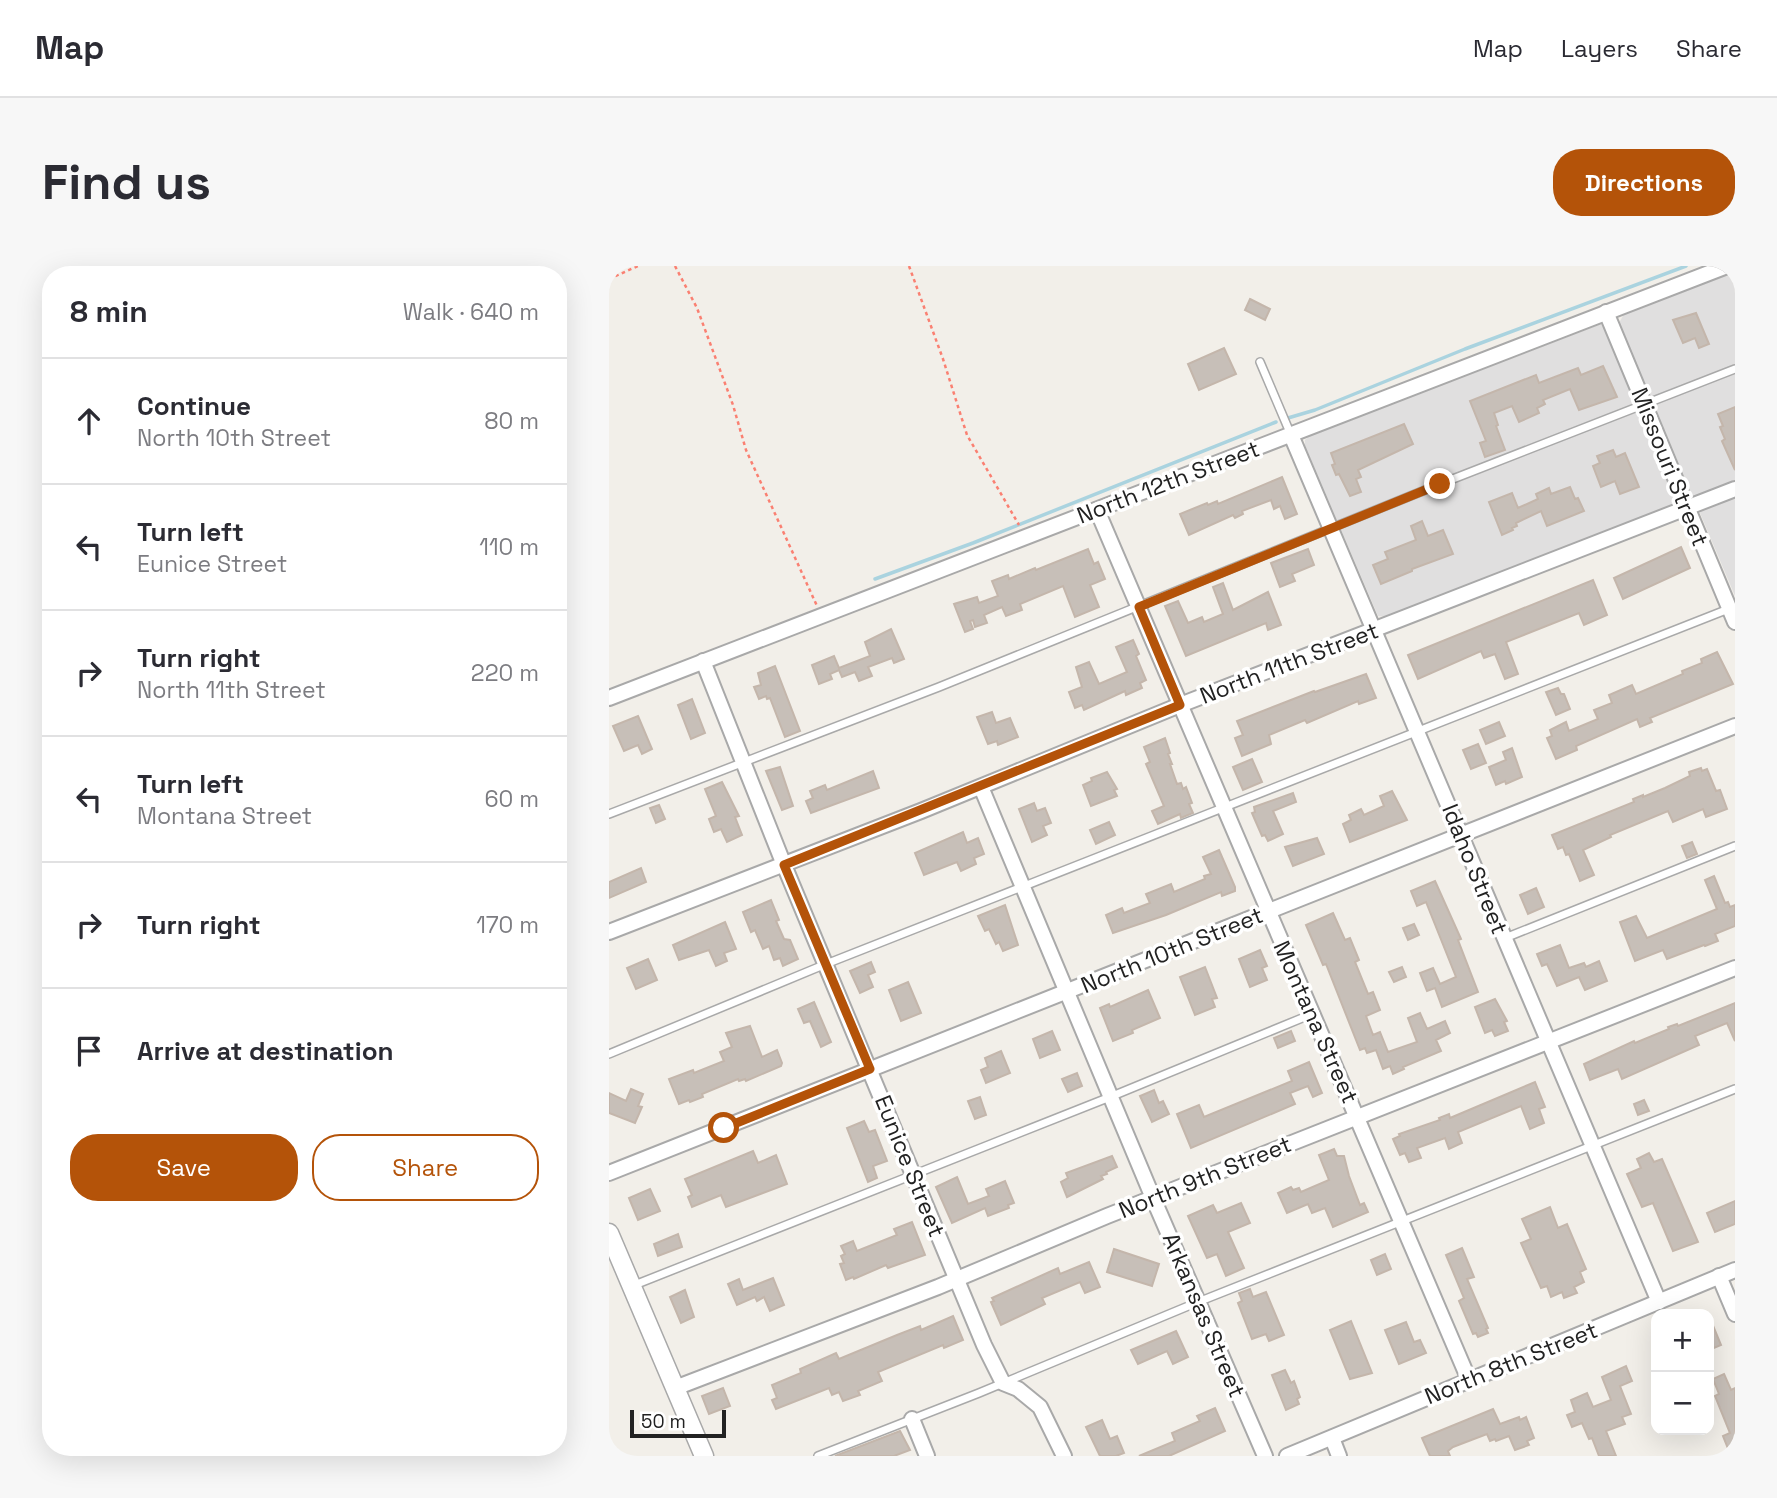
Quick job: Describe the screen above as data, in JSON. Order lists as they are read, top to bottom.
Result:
{
  "streets": {
    "street": [
      "Missouri Street",
      "North 12th Street",
      "North 11th Street",
      "Idaho Street",
      "North 10th Street",
      "Montana Street",
      "Eunice Street",
      "North 9th Street",
      "Arkansas Street",
      "North 8th Street"
    ]
  },
  "crossings": [
    ["Missouri Street", "North 12th Street"],
    ["Missouri Street", "North 11th Street"],
    ["North 12th Street", "Idaho Street"],
    ["North 12th Street", "Montana Street"],
    ["North 12th Street", "Eunice Street"],
    ["North 11th Street", "Idaho Street"],
    ["North 11th Street", "Montana Street"],
    ["North 11th Street", "Eunice Street"],
    ["North 11th Street", "Arkansas Street"],
    ["Idaho Street", "North 10th Street"],
    ["Idaho Street", "North 9th Street"],
    ["Idaho Street", "North 8th Street"],
    ["North 10th Street", "Montana Street"],
    ["North 10th Street", "Eunice Street"],
    ["North 10th Street", "Arkansas Street"],
    ["Montana Street", "North 9th Street"],
    ["Montana Street", "North 8th Street"],
    ["Eunice Street", "North 9th Street"],
    ["North 9th Street", "Arkansas Street"]
  ],
  "scale_bar": "50 m",
  "page": {
    "header": "Map",
    "nav": ["Map", "Layers", "Share"],
    "buttons": [
      "Directions",
      ["Save", "Share"]
    ],
    "title": "Find us",
    "heading": ["8 min", "Walk · 640 m"],
    "list": [
      ["Continue", "North 10th Street", "80 m"],
      ["Turn left", "Eunice Street", "110 m"],
      ["Turn right", "North 11th Street", "220 m"],
      ["Turn left", "Montana Street", "60 m"],
      ["Turn right", "170 m"],
      "Arrive at destination"
    ],
    "map_buttons": ["+", "−"],
    "scale": "50 m"
  }
}
